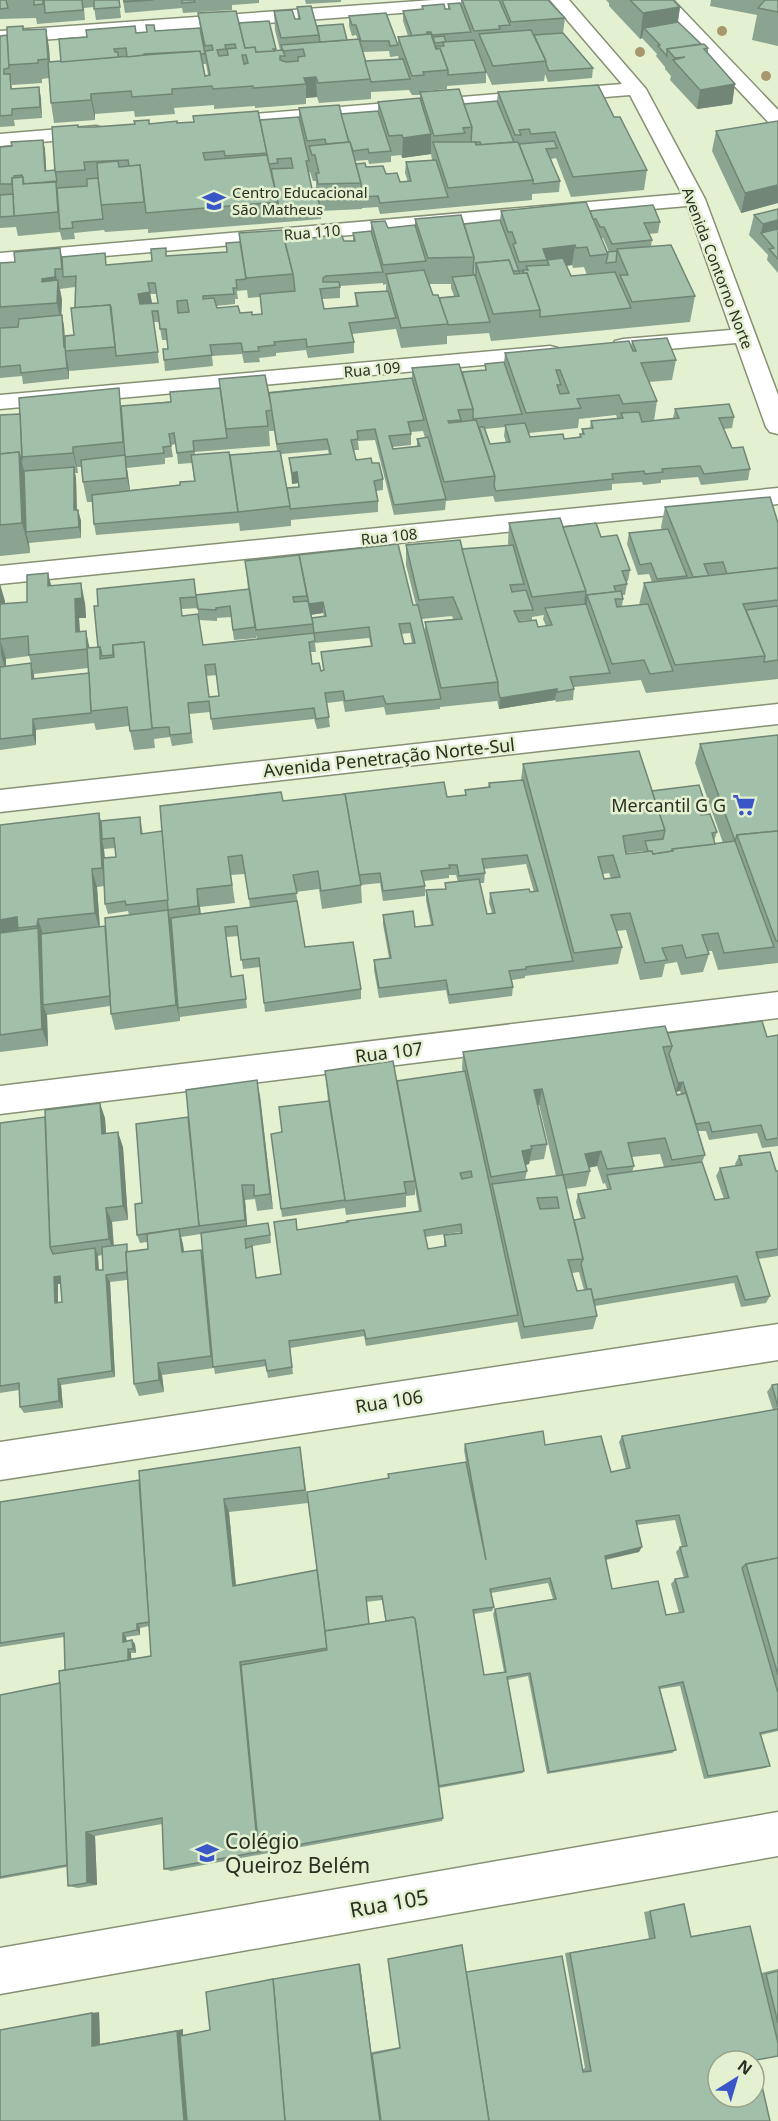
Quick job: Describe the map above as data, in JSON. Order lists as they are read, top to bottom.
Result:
{
  "streets": {
    "street": [
      "Rua 110",
      "Avenida Contorno Norte",
      "Rua 109",
      "Rua 108",
      "Avenida Penetração Norte-Sul",
      "Rua 107",
      "Rua 106",
      "Rua 105"
    ]
  },
  "crossings": [
    ["Rua 110", "Avenida Contorno Norte"]
  ],
  "places": {
    "school or university": ["Centro Educacional São Matheus", "Colégio Queiroz Belém"],
    "supermarket": ["Mercantil G G"]
  },
  "north": "top right"
}
